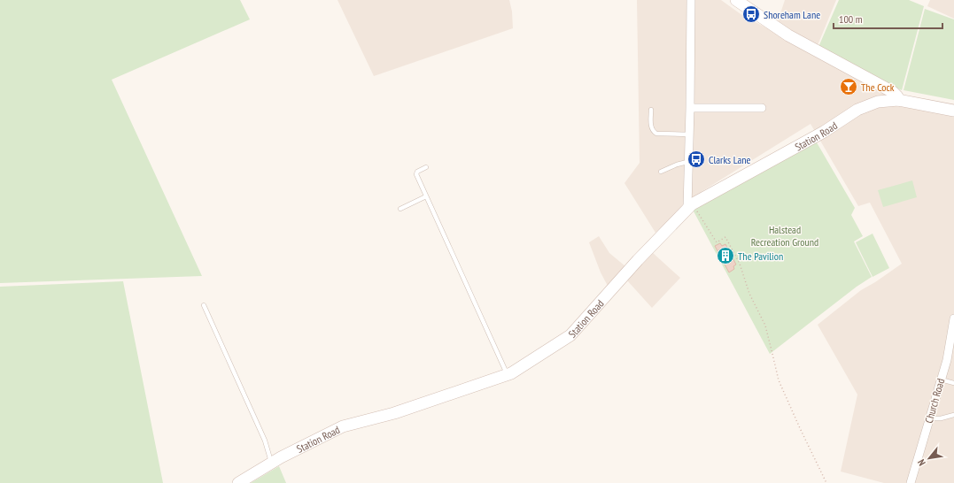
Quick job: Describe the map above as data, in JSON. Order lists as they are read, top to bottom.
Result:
{
  "streets": {
    "street": ["Station Road", "Church Road"]
  },
  "parks": ["Halstead Recreation Ground"],
  "places": {
    "bus stop": ["Shoreham Lane", "Clarks Lane"],
    "bar": ["The Cock"],
    "building": ["The Pavilion"]
  },
  "scale_bar": "100 m",
  "north": "bottom left"
}
